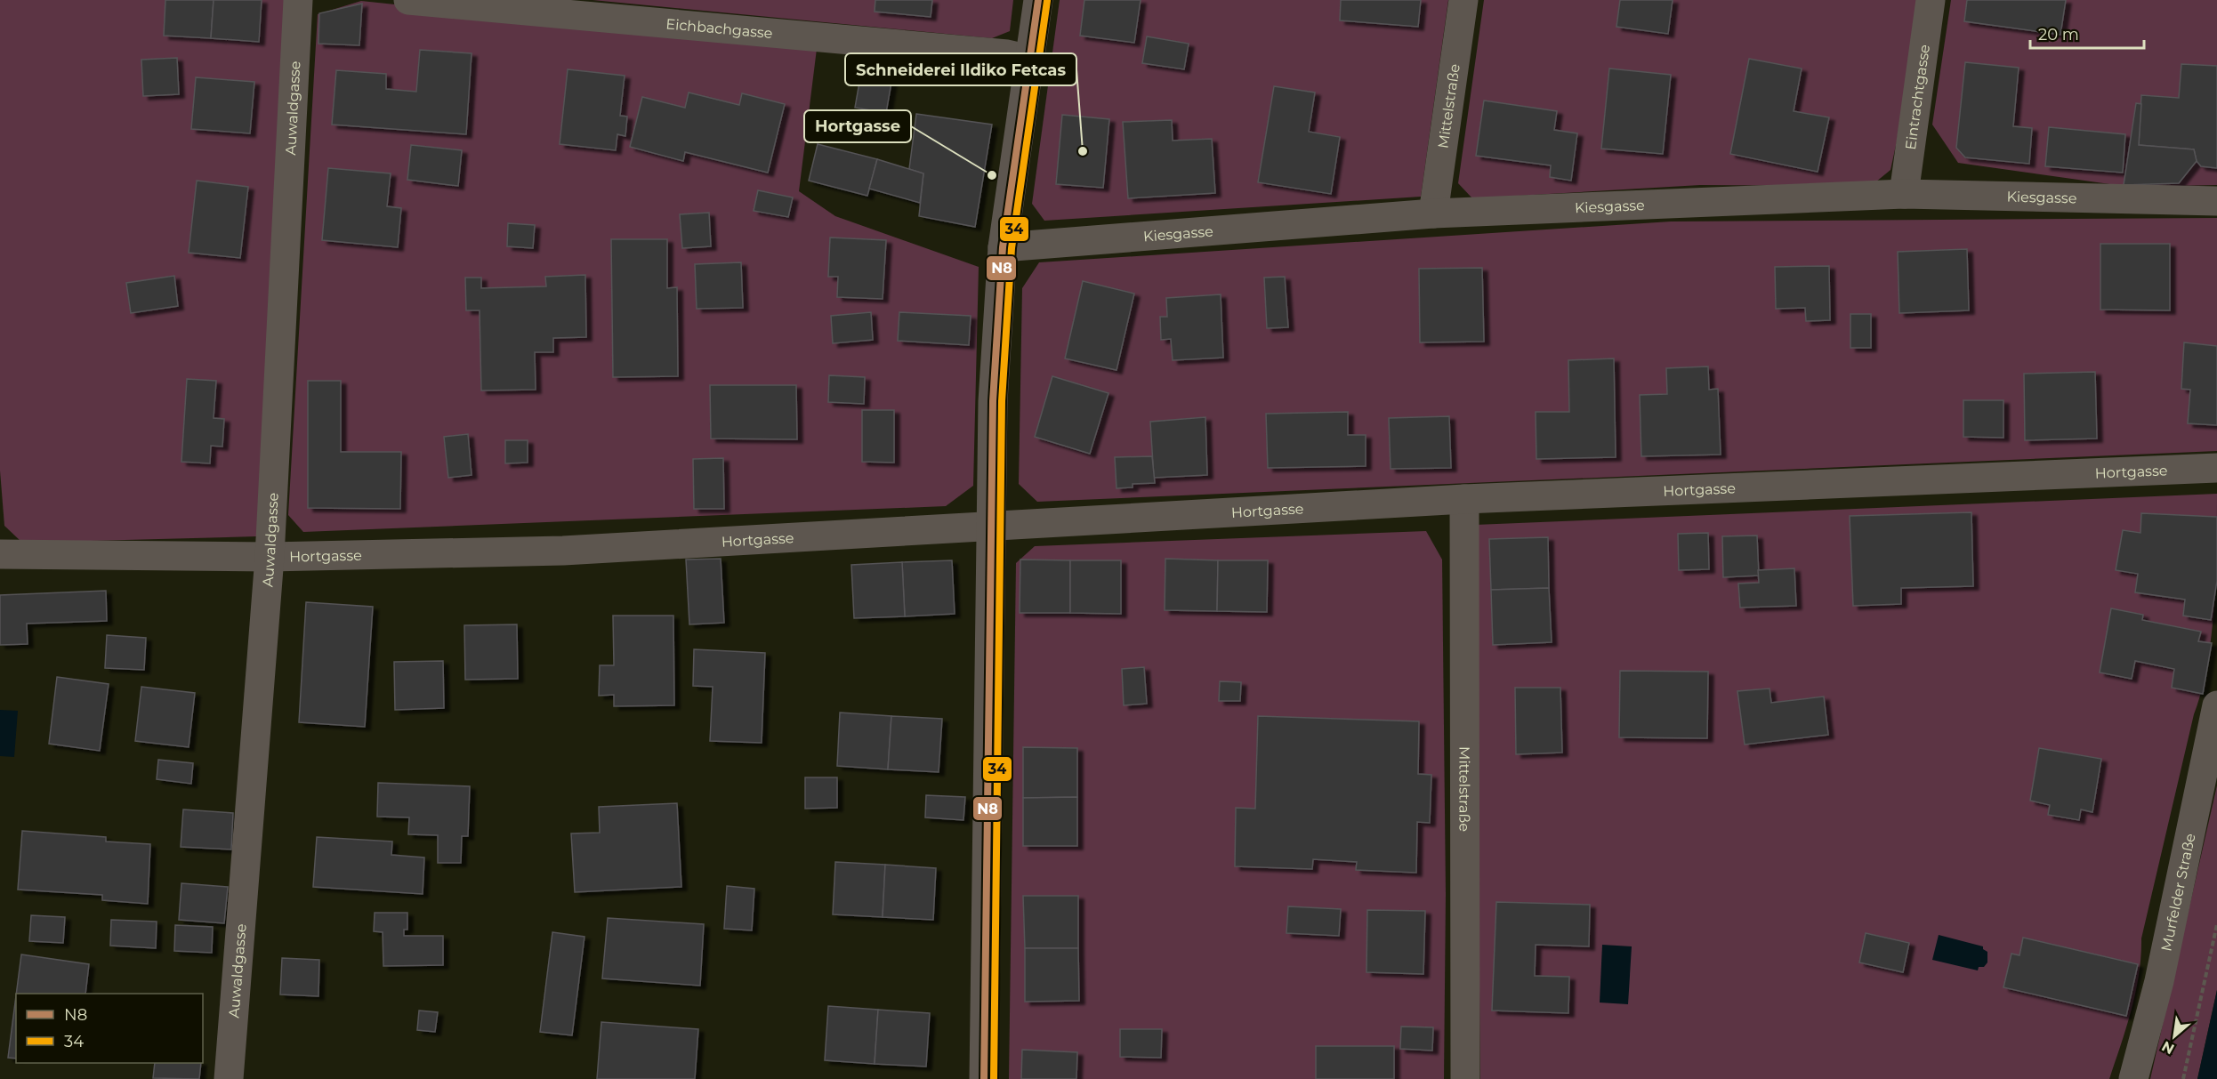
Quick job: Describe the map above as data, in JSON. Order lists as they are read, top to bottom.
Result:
{
  "streets": {
    "street": [
      "Eichbachgasse",
      "Eintrachtgasse",
      "Mittelstraße",
      "Auwaldgasse",
      "Kiesgasse",
      "Hortgasse",
      "Murfelder Straße"
    ]
  },
  "crossings": [
    ["Eintrachtgasse", "Kiesgasse"],
    ["Mittelstraße", "Kiesgasse"],
    ["Mittelstraße", "Hortgasse"],
    ["Auwaldgasse", "Hortgasse"]
  ],
  "places": ["Schneiderei Ildiko Fetcas", "Hortgasse"],
  "lines": ["transit line N8", "transit line 34"],
  "legend": ["N8", "34"],
  "scale_bar": "20 m",
  "north": "bottom left"
}
